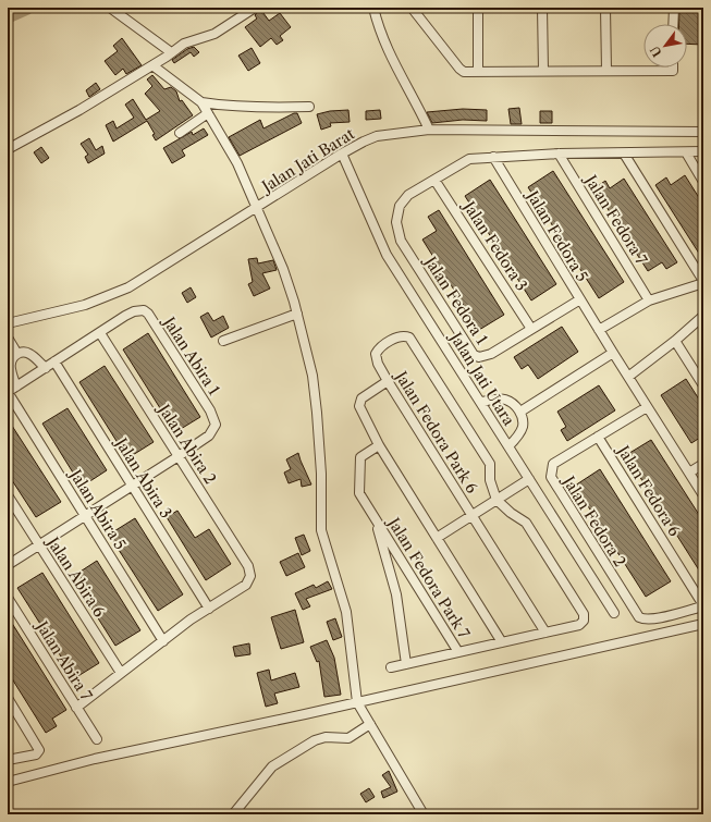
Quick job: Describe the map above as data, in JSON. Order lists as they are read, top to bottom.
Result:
{
  "streets": {
    "street": [
      "Jalan Jati Barat",
      "Jalan Fedora 7",
      "Jalan Fedora 5",
      "Jalan Fedora 3",
      "Jalan Fedora 1",
      "Jalan Abira 1",
      "Jalan Jati Utara",
      "Jalan Fedora Park 6",
      "Jalan Abira 2",
      "Jalan Abira 3",
      "Jalan Fedora 6",
      "Jalan Abira 5",
      "Jalan Fedora 2",
      "Jalan Abira 6",
      "Jalan Fedora Park 7",
      "Jalan Abira 7"
    ]
  },
  "crossings": [
    ["Jalan Jati Barat", "Jalan Jati Utara"],
    ["Jalan Fedora 5", "Jalan Fedora 1"],
    ["Jalan Fedora 5", "Jalan Fedora 2"],
    ["Jalan Fedora 3", "Jalan Fedora 1"],
    ["Jalan Abira 1", "Jalan Abira 2"],
    ["Jalan Abira 2", "Jalan Abira 3"],
    ["Jalan Fedora 6", "Jalan Fedora 2"]
  ],
  "north": "bottom left"
}
